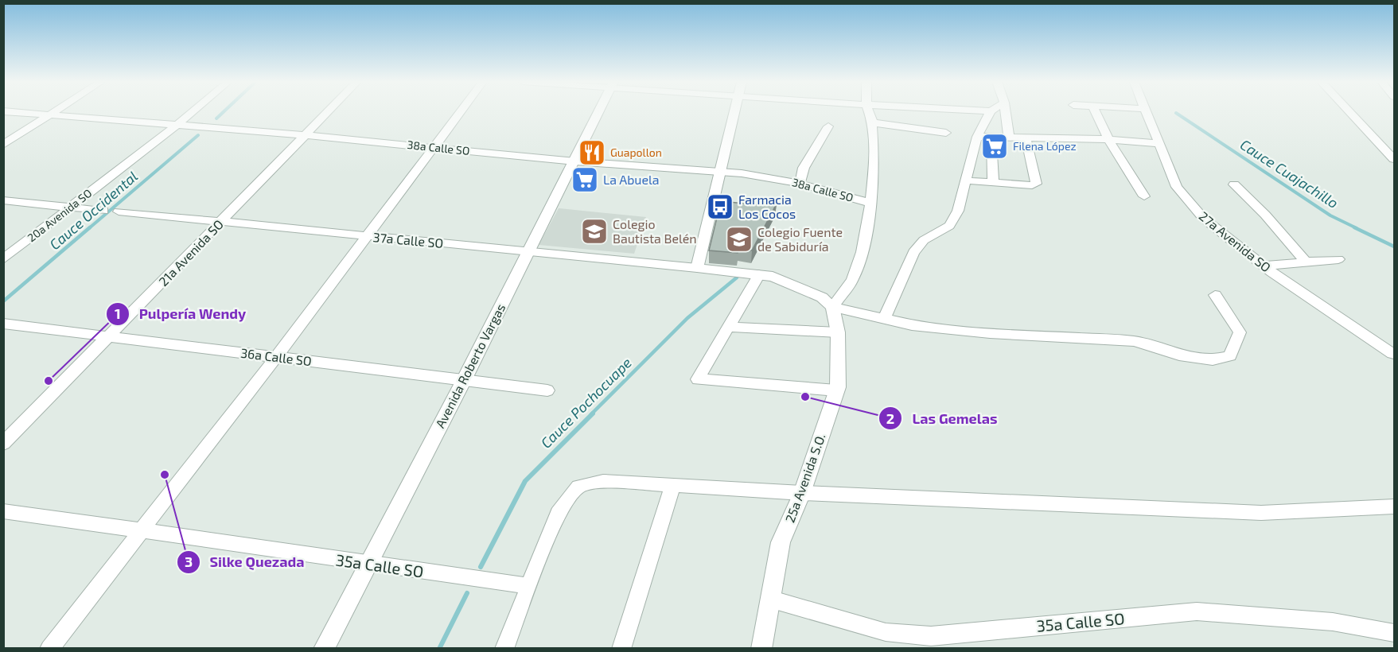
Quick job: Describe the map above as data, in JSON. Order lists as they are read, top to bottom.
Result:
{
  "streets": {
    "street": [
      "38a Calle SO",
      "20a Avenida SO",
      "37a Calle SO",
      "27a Avenida SO",
      "21a Avenida SO",
      "36a Calle SO",
      "Avenida Roberto Vargas",
      "25a Avenida S.O.",
      "35a Calle SO"
    ]
  },
  "crossings": [
    ["38a Calle SO", "20a Avenida SO"],
    ["38a Calle SO", "21a Avenida SO"],
    ["38a Calle SO", "Avenida Roberto Vargas"],
    ["37a Calle SO", "21a Avenida SO"],
    ["37a Calle SO", "Avenida Roberto Vargas"],
    ["21a Avenida SO", "36a Calle SO"],
    ["36a Calle SO", "Avenida Roberto Vargas"],
    ["Avenida Roberto Vargas", "35a Calle SO"],
    ["25a Avenida S.O.", "35a Calle SO"]
  ],
  "water": ["Cauce Cuajachillo", "Cauce Occidental", "Cauce Pochocuape"],
  "places": {
    "supermarket": ["Filena López", "La Abuela"],
    "restaurant": ["Guapollon"],
    "bus stop": ["Farmacia Los Cocos"],
    "school or university": ["Colegio Bautista Belén", "Colegio Fuente de Sabiduría"],
    "other": ["Pulpería Wendy", "Las Gemelas", "Silke Quezada"]
  }
}
